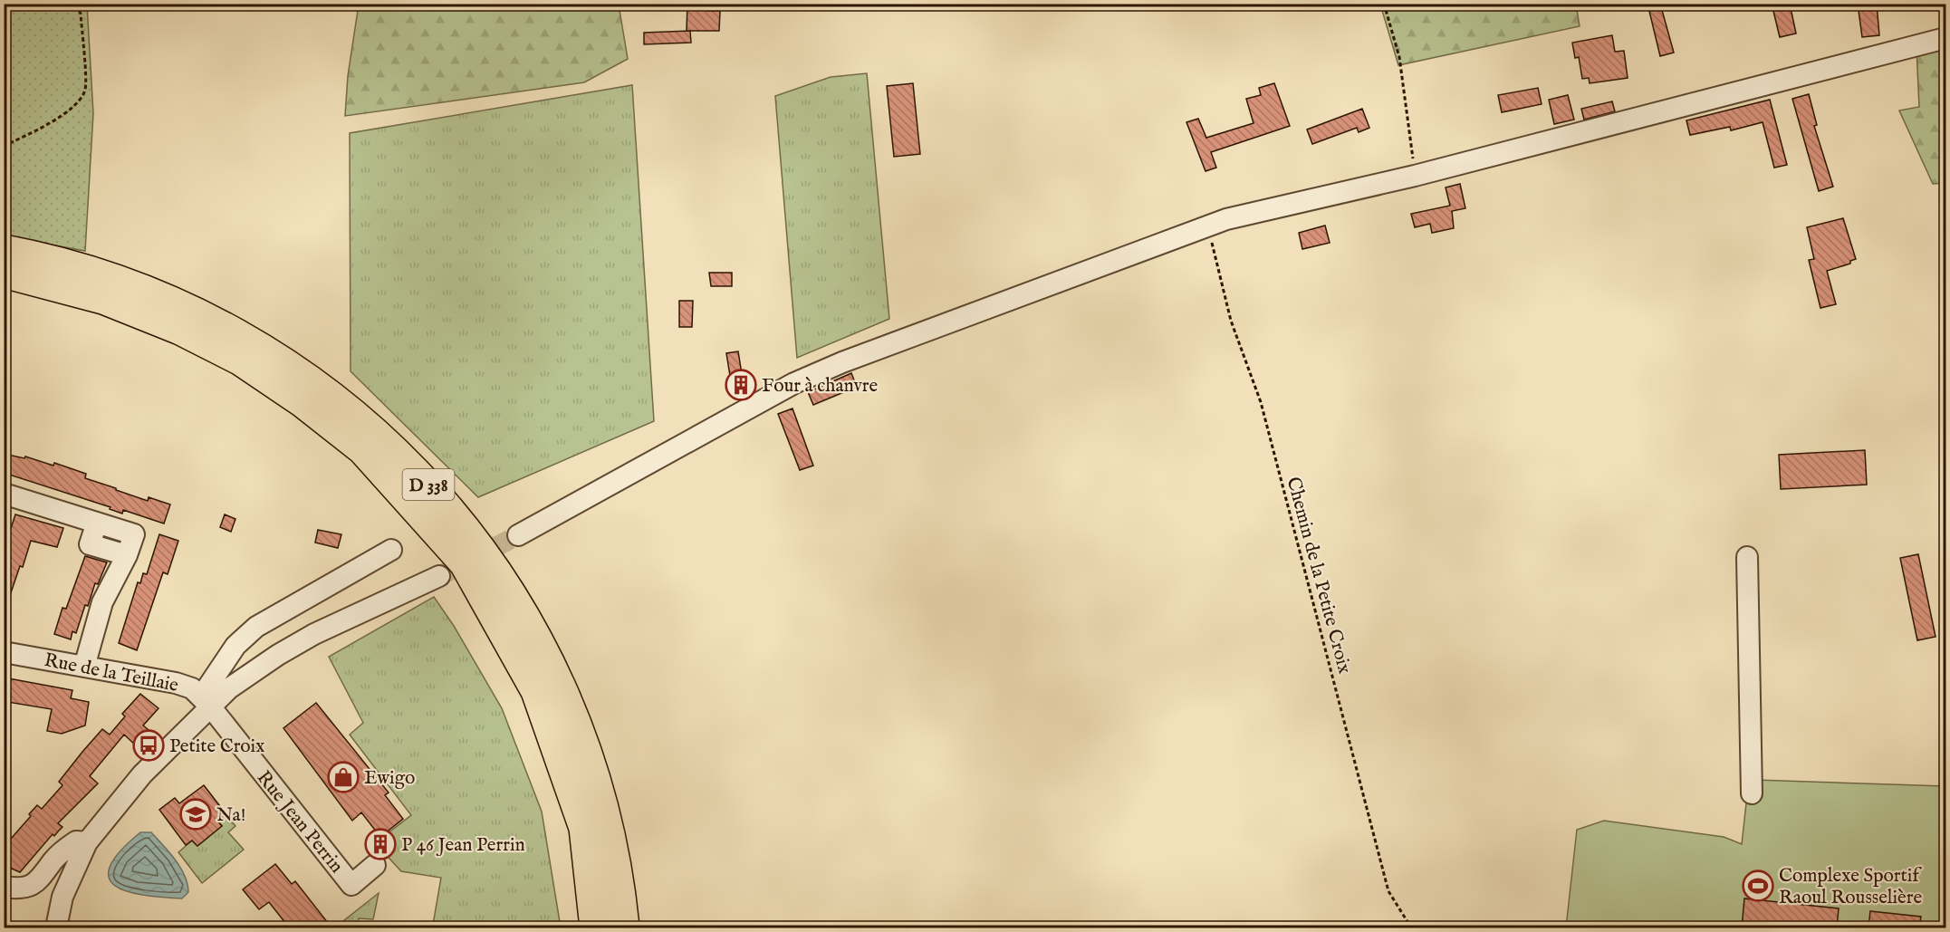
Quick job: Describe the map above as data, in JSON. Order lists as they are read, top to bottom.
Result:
{
  "streets": {
    "highway": ["D 338"],
    "street": ["Rue de la Teillaie", "Rue Jean Perrin"],
    "path": ["Chemin de la Petite Croix"]
  },
  "crossings": [
    ["Rue de la Teillaie", "Rue Jean Perrin"]
  ],
  "places": {
    "building": ["Four à chanvre", "P 46 Jean Perrin"],
    "bus stop": ["Petite Croix"],
    "shop": ["Ewigo"],
    "school or university": ["Na!"],
    "sports": ["Complexe Sportif Raoul Rousselière"]
  }
}
